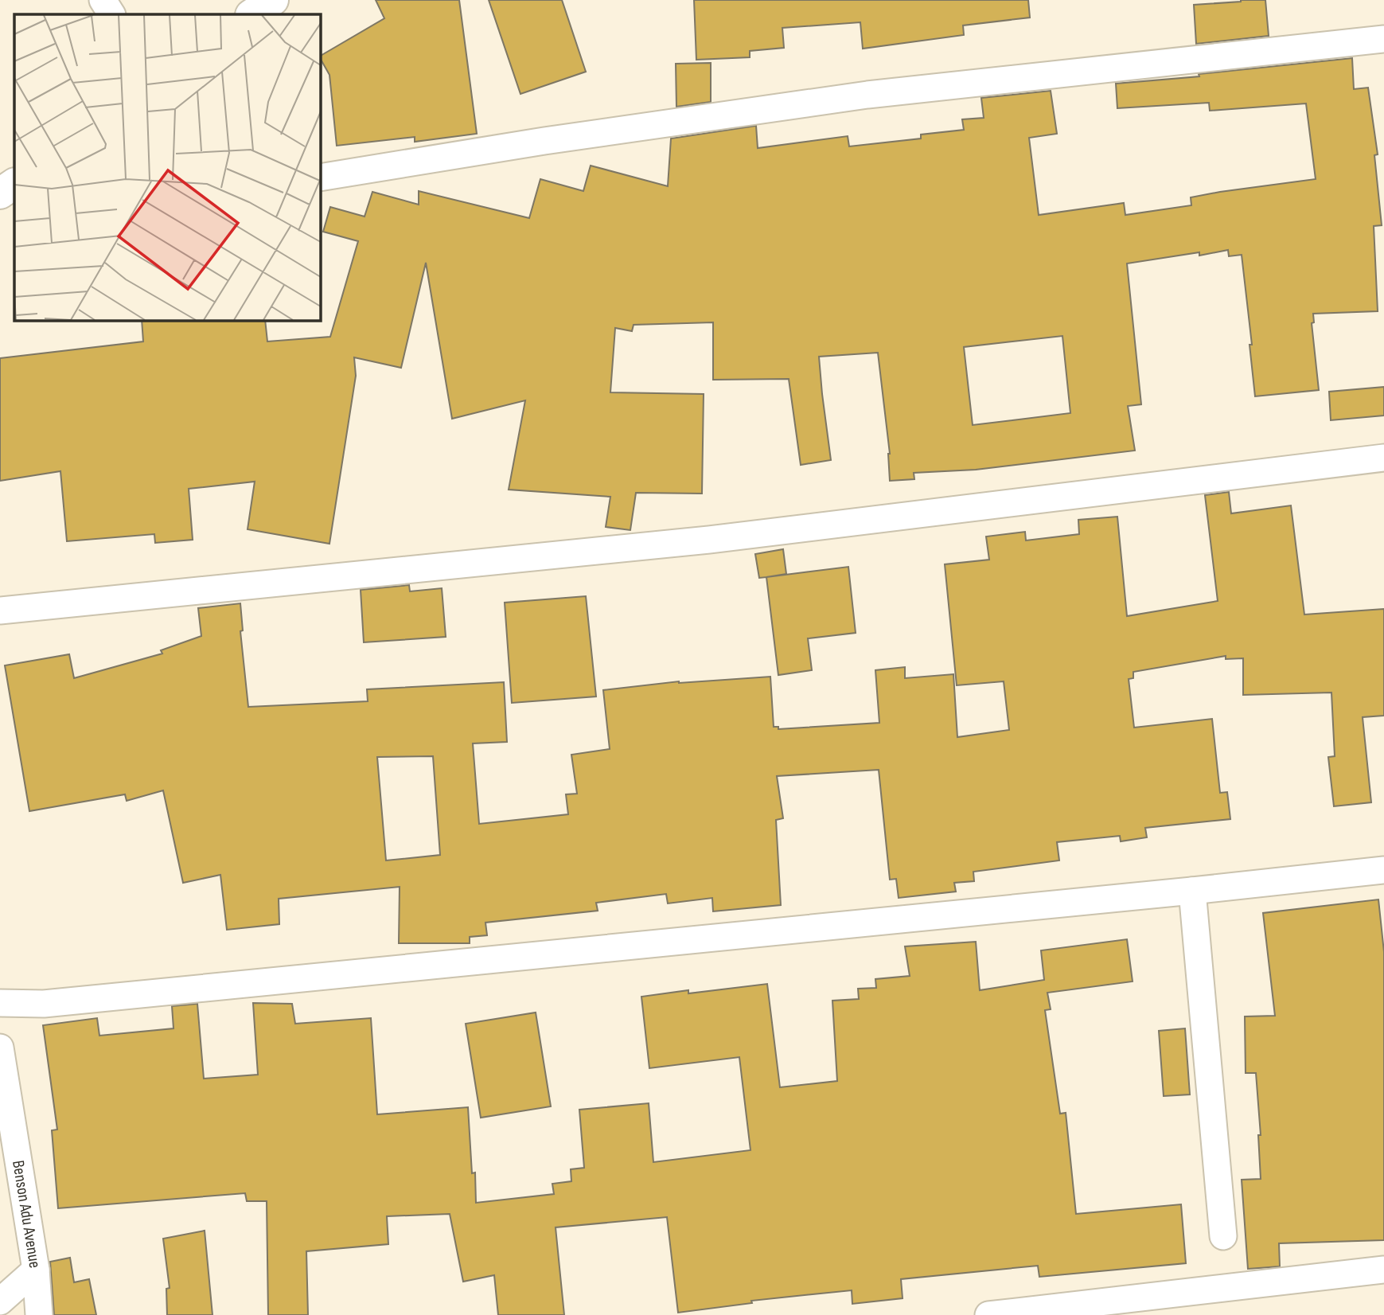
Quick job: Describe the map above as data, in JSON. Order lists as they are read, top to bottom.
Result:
{
  "streets": {
    "street": ["Benson Adu Avenue"]
  }
}
